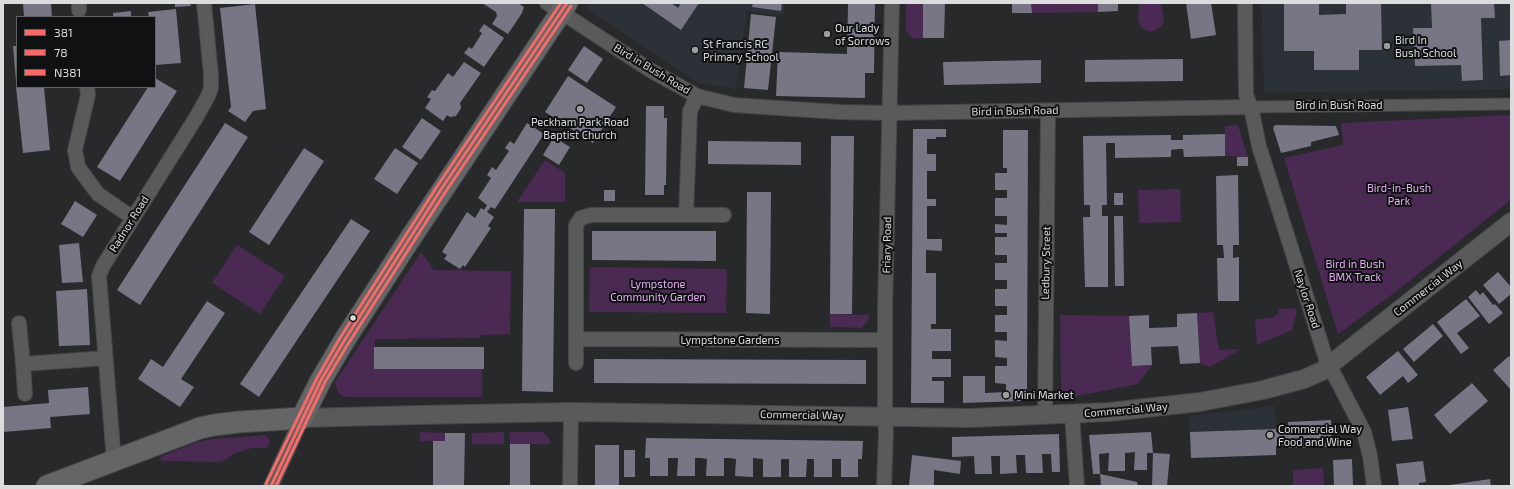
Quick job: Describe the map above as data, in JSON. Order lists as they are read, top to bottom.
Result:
{
  "streets": {
    "main road": ["Commercial Way"],
    "street": [
      "Bird in Bush Road",
      "Radnor Road",
      "Friary Road",
      "Ledbury Street",
      "Naylor Road",
      "Lympstone Gardens"
    ]
  },
  "crossings": [
    ["Bird in Bush Road", "Friary Road"],
    ["Bird in Bush Road", "Ledbury Street"],
    ["Bird in Bush Road", "Naylor Road"],
    ["Radnor Road", "Commercial Way"],
    ["Friary Road", "Commercial Way"],
    ["Friary Road", "Lympstone Gardens"],
    ["Ledbury Street", "Commercial Way"],
    ["Commercial Way", "Naylor Road"]
  ],
  "parks": ["Bird-in-Bush Park", "Bird in Bush BMX Track", "Lympstone Community Garden"],
  "places": [
    "Our Lady of Sorrows",
    "Bird In Bush School",
    "St Francis RC Primary School",
    "Peckham Park Road Baptist Church",
    "Mini Market",
    "Commercial Way Food and Wine"
  ],
  "lines": ["transit line 381", "transit line N381", "transit line 78"],
  "legend": ["381", "78", "N381"]
}
